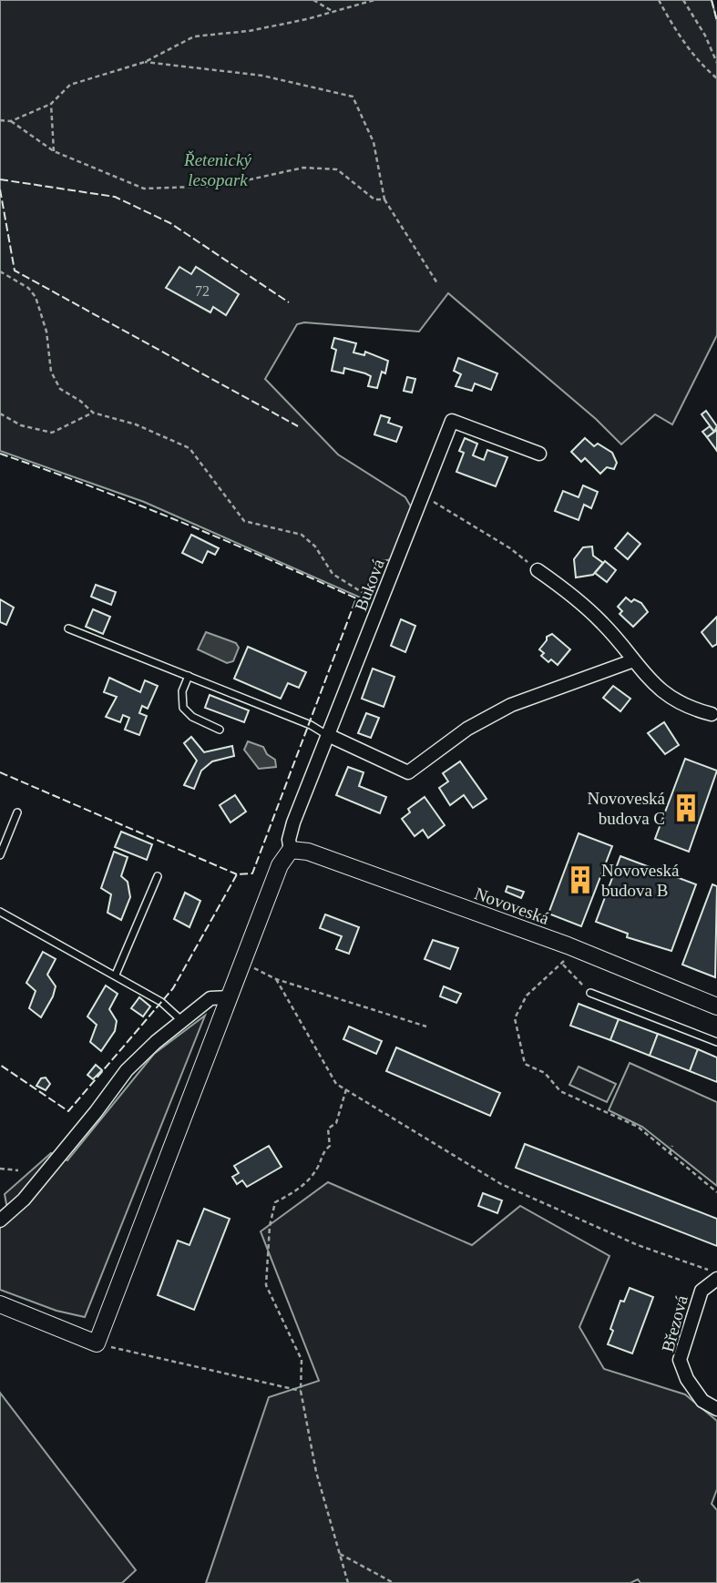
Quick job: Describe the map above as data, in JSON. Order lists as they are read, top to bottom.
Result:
{
  "streets": {
    "street": ["Buková", "Novoveská", "Březová"]
  },
  "crossings": [
    ["Buková", "Novoveská"]
  ],
  "parks": ["Řetenický lesopark"],
  "places": {
    "building": ["Novoveská budova C", "Novoveská budova B"]
  },
  "house_numbers": ["72"]
}
